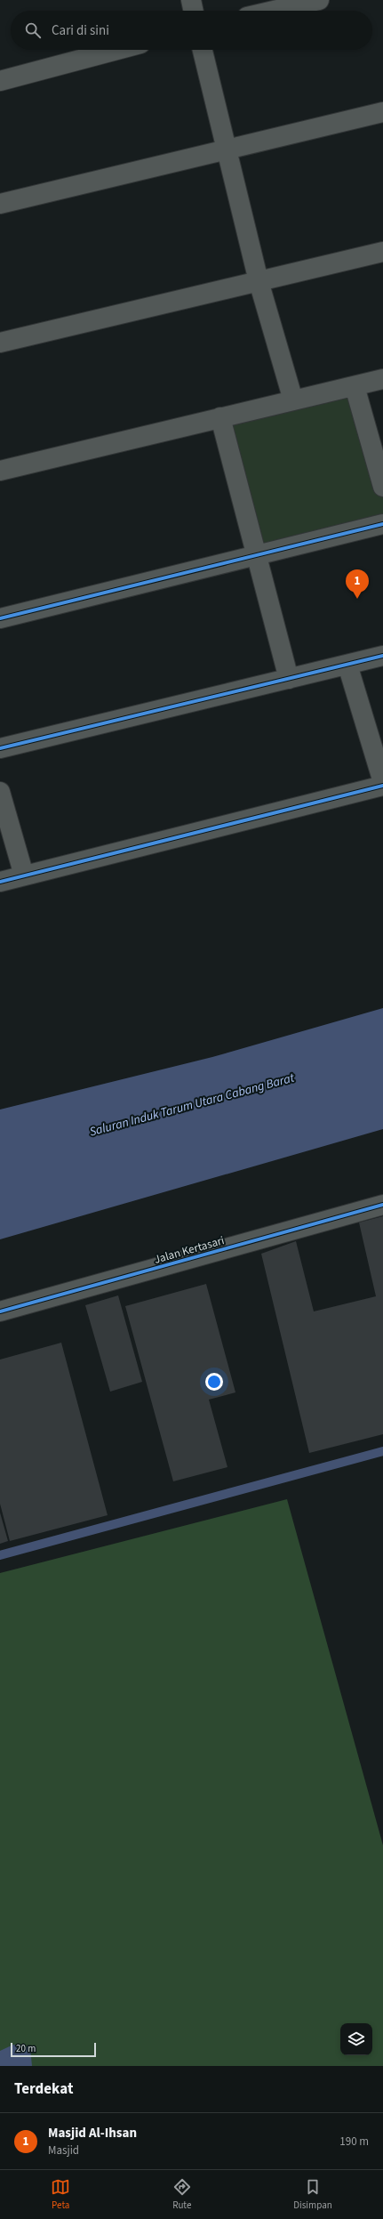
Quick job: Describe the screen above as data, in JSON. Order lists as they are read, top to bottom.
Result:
{
  "streets": {
    "street": ["Jalan Kertasari"]
  },
  "water": ["Saluran Induk Tarum Utara Cabang Barat"],
  "scale_bar": "20 m",
  "page": {
    "search": "Cari di sini",
    "pins": "1",
    "scale": "20 m",
    "heading": "Terdekat",
    "list": [
      {
        "mark": "1",
        "name": "Masjid Al-Ihsan",
        "note": "Masjid",
        "value": "190 m"
      }
    ],
    "nav": ["Peta", "Rute", "Disimpan"]
  }
}
